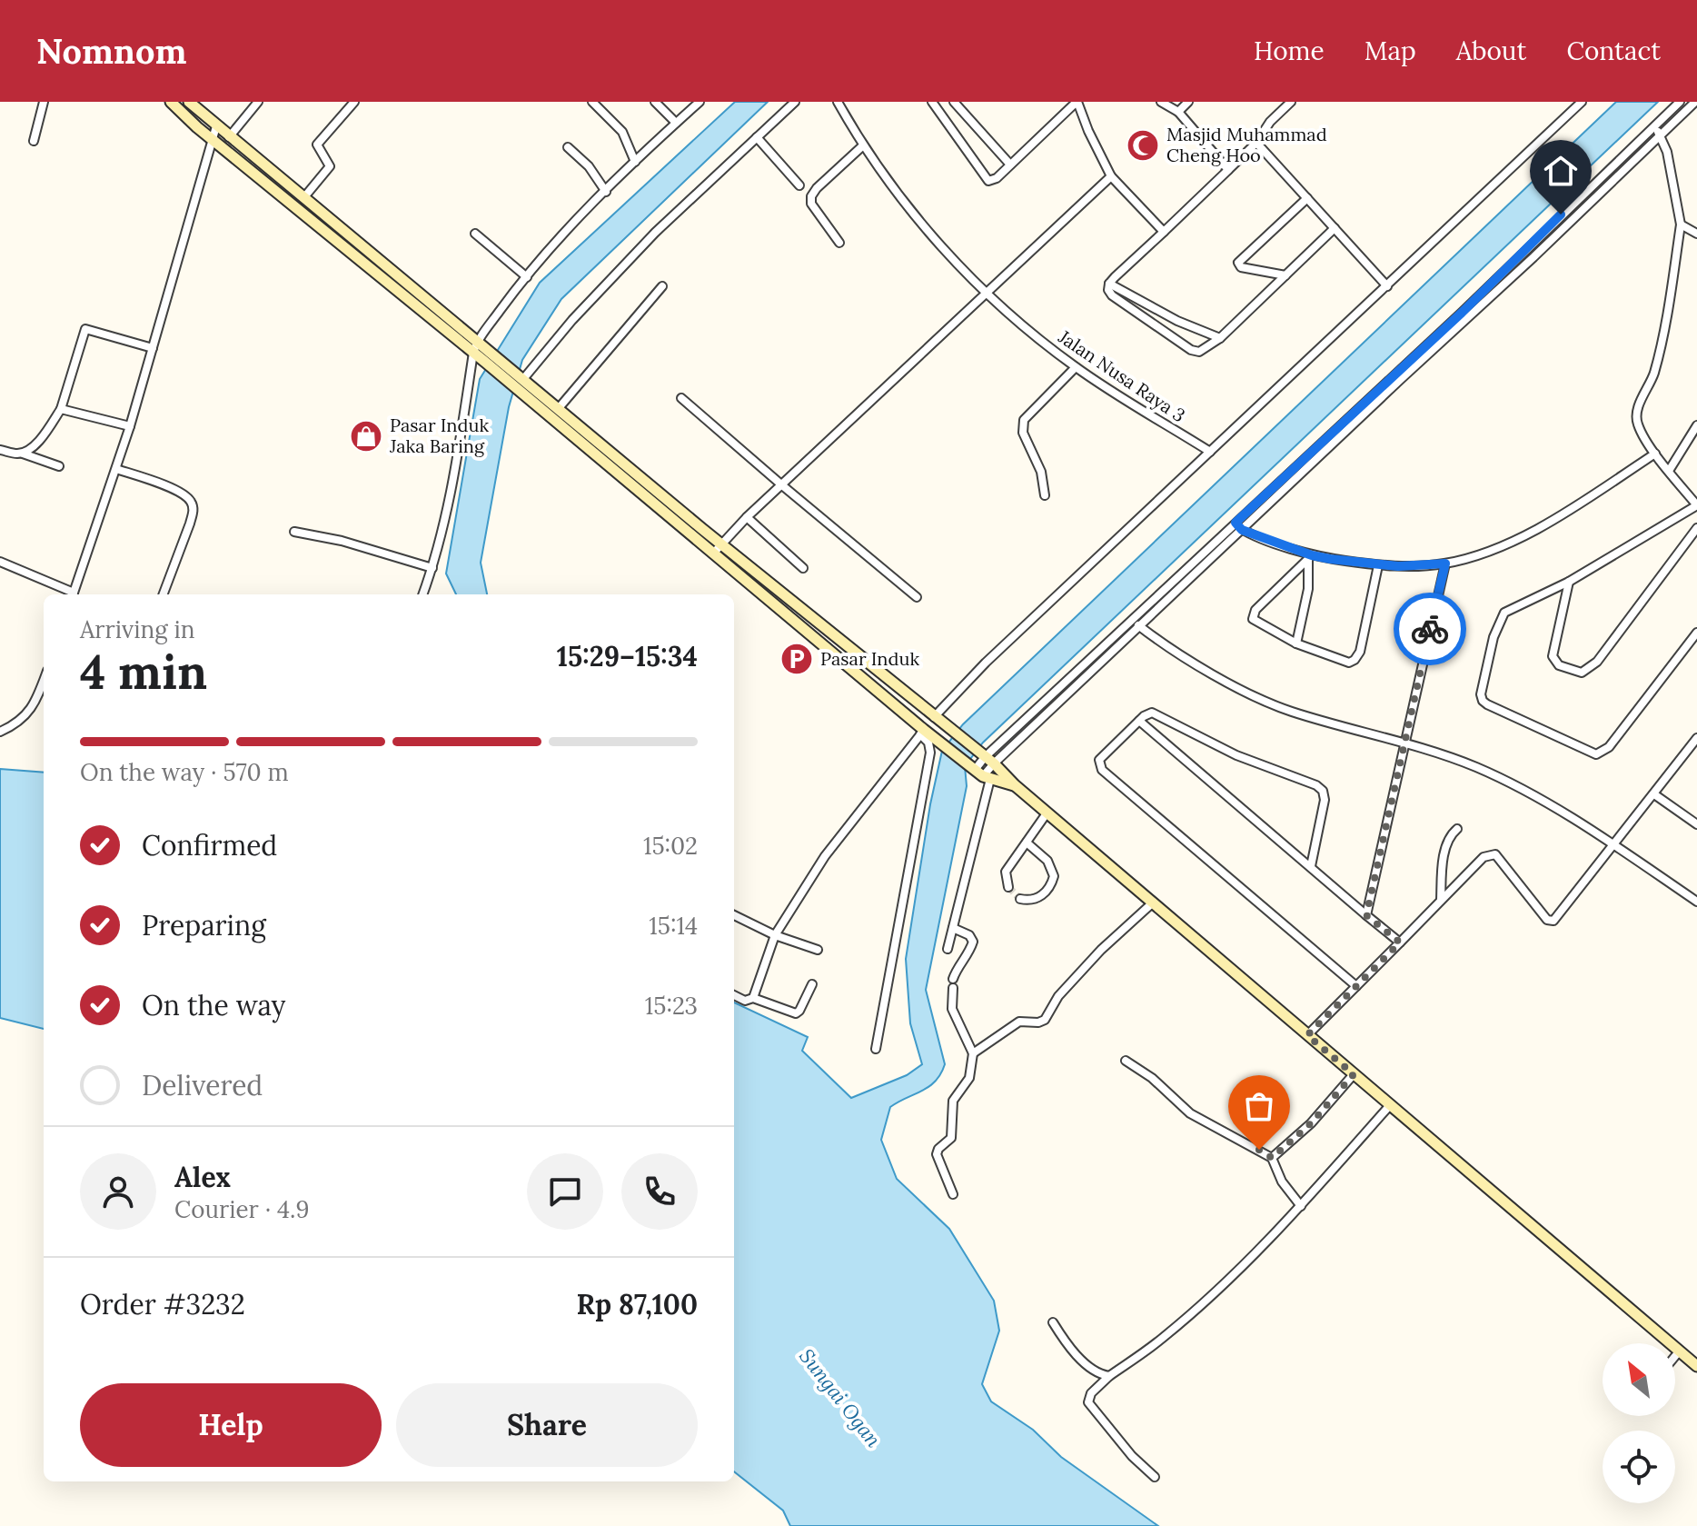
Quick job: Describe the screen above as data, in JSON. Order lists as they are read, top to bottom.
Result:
{
  "streets": {
    "street": ["Jalan Nusa Raya 3"]
  },
  "water": ["Sungai Ogan"],
  "places": {
    "mosque": ["Masjid Muhammad Cheng Hoo"],
    "shop": ["Pasar Induk Jaka Baring"],
    "parking": ["Pasar Induk"]
  },
  "north": "top left",
  "page": {
    "header": "Nomnom",
    "nav": [
      "Home",
      "Map",
      "About",
      "Contact"
    ],
    "heading": ["4 min", "Arriving in", "15:29–15:34"],
    "panel": [
      "Alex",
      "Courier · 4.9",
      "Order #3232",
      "Rp 87,100"
    ],
    "bar": "On the way · 570 m",
    "list": [
      ["Confirmed", "15:02"],
      ["Preparing", "15:14"],
      ["On the way", "15:23"],
      "Delivered"
    ],
    "buttons": ["Help", "Share"]
  }
}
